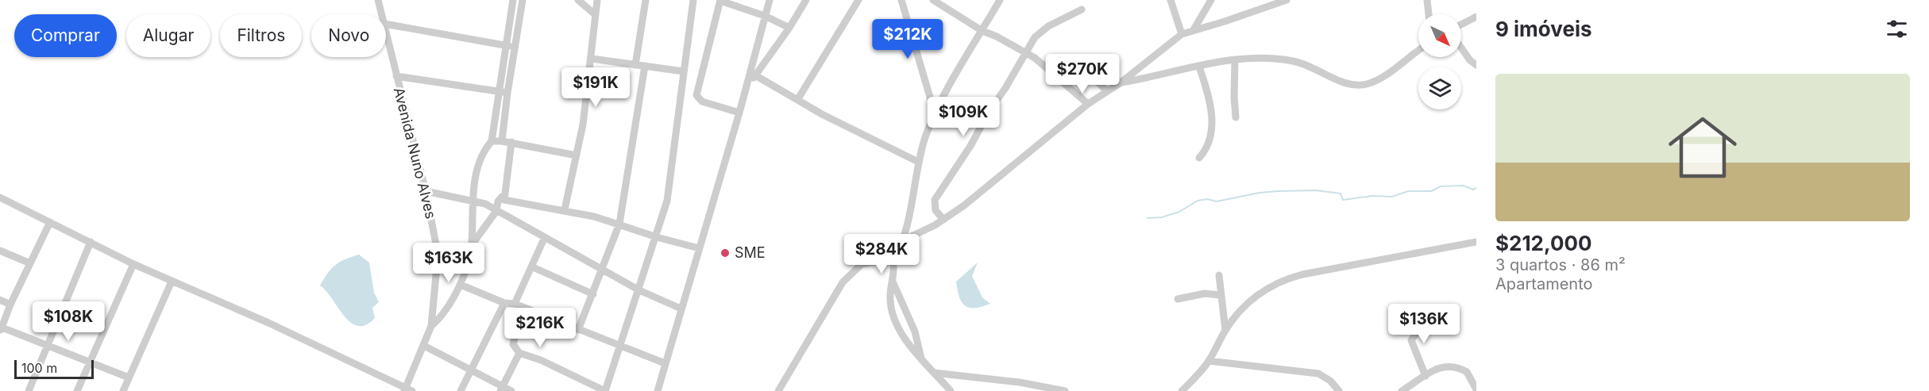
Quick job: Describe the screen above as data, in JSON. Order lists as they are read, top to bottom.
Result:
{
  "streets": {
    "street": ["Avenida Nuno Alves"]
  },
  "places": ["SME"],
  "scale_bar": "100 m",
  "north": "bottom right",
  "page": {
    "heading": "9 imóveis",
    "chip": [
      "Comprar",
      "Alugar",
      "Filtros",
      "Novo"
    ],
    "price": [
      "$212K",
      "$270K",
      "$191K",
      "$109K",
      "$284K",
      "$163K",
      "$108K",
      "$136K",
      "$216K"
    ],
    "list": [
      {
        "name": "$212,000",
        "note": "3 quartos · 86 m² · Apartamento"
      }
    ],
    "scale": "100 m"
  }
}
